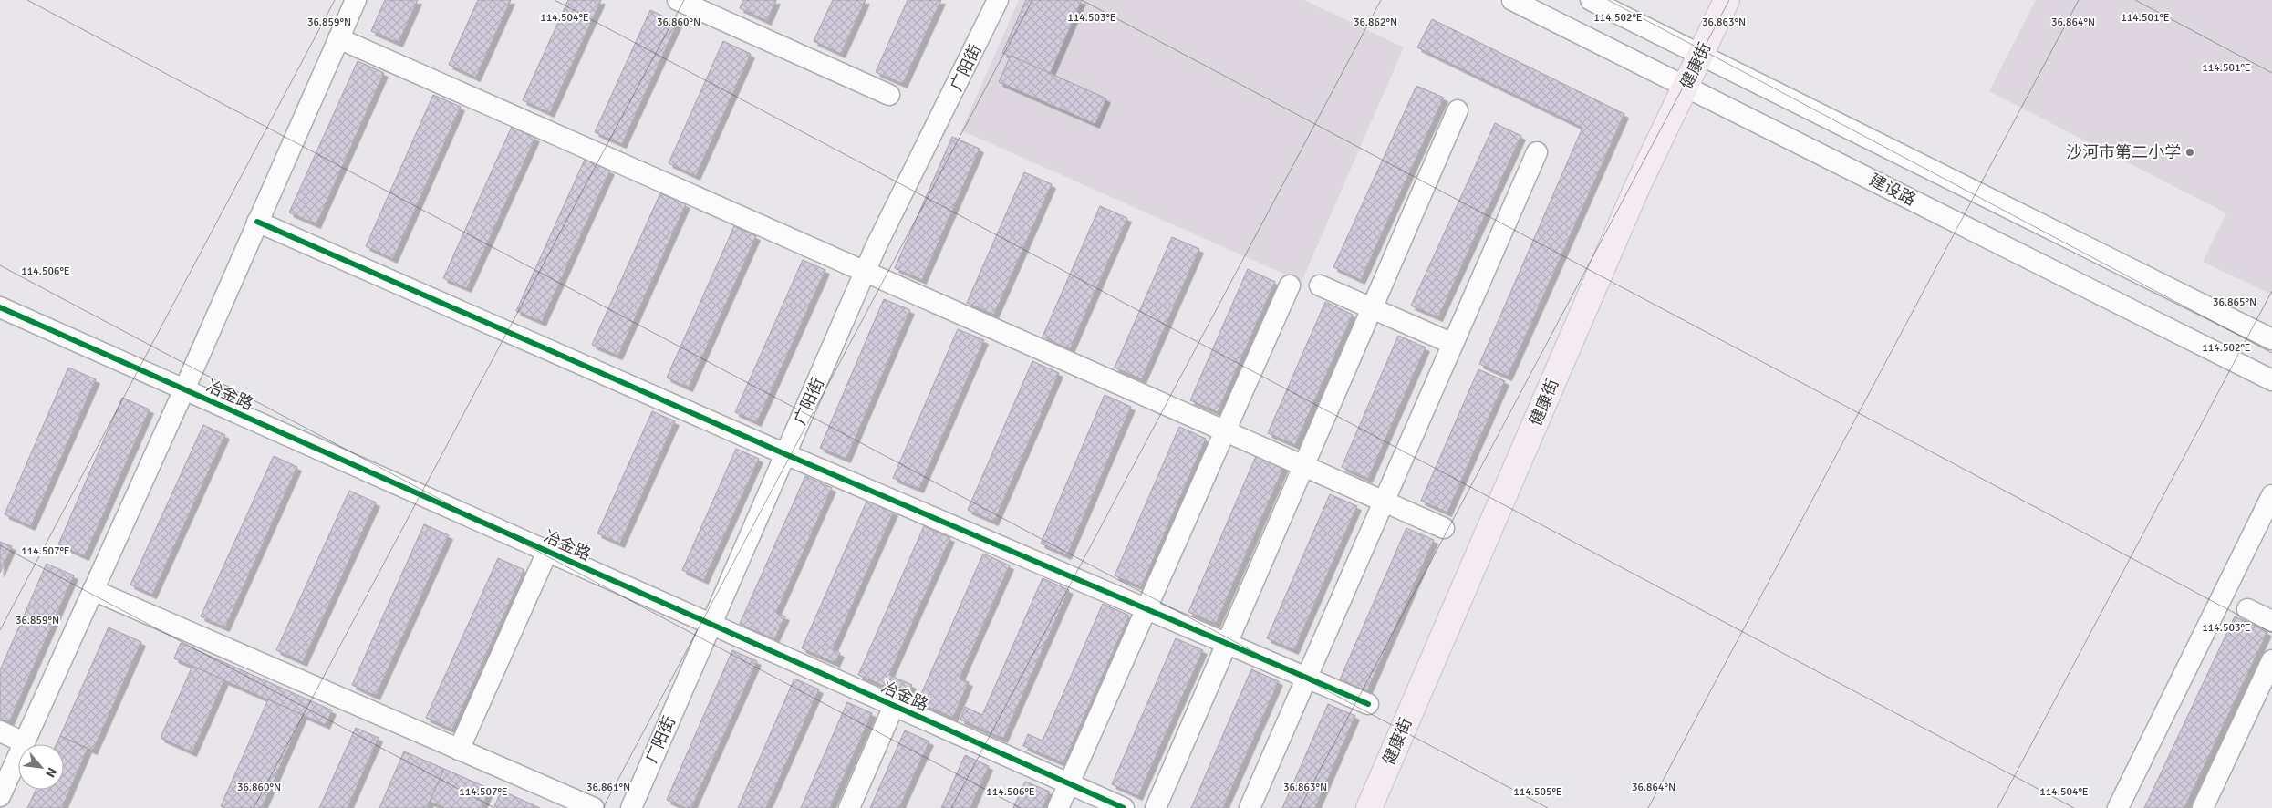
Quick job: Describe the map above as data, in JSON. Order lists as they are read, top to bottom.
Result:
{
  "streets": {
    "main road": ["健康街"],
    "street": ["广阳街", "建设路", "冶金路"]
  },
  "crossings": [
    ["健康街", "建设路"],
    ["广阳街", "冶金路"]
  ],
  "places": ["沙河市第二小学"],
  "north": "bottom right",
  "coordinates": [
    "114.501°E",
    "114.504°E",
    "114.503°E",
    "114.502°E",
    "36.859°N",
    "36.860°N",
    "36.862°N",
    "36.863°N",
    "36.864°N",
    "114.506°E",
    "36.865°N",
    "114.507°E",
    "36.861°N",
    "114.505°E"
  ]
}
